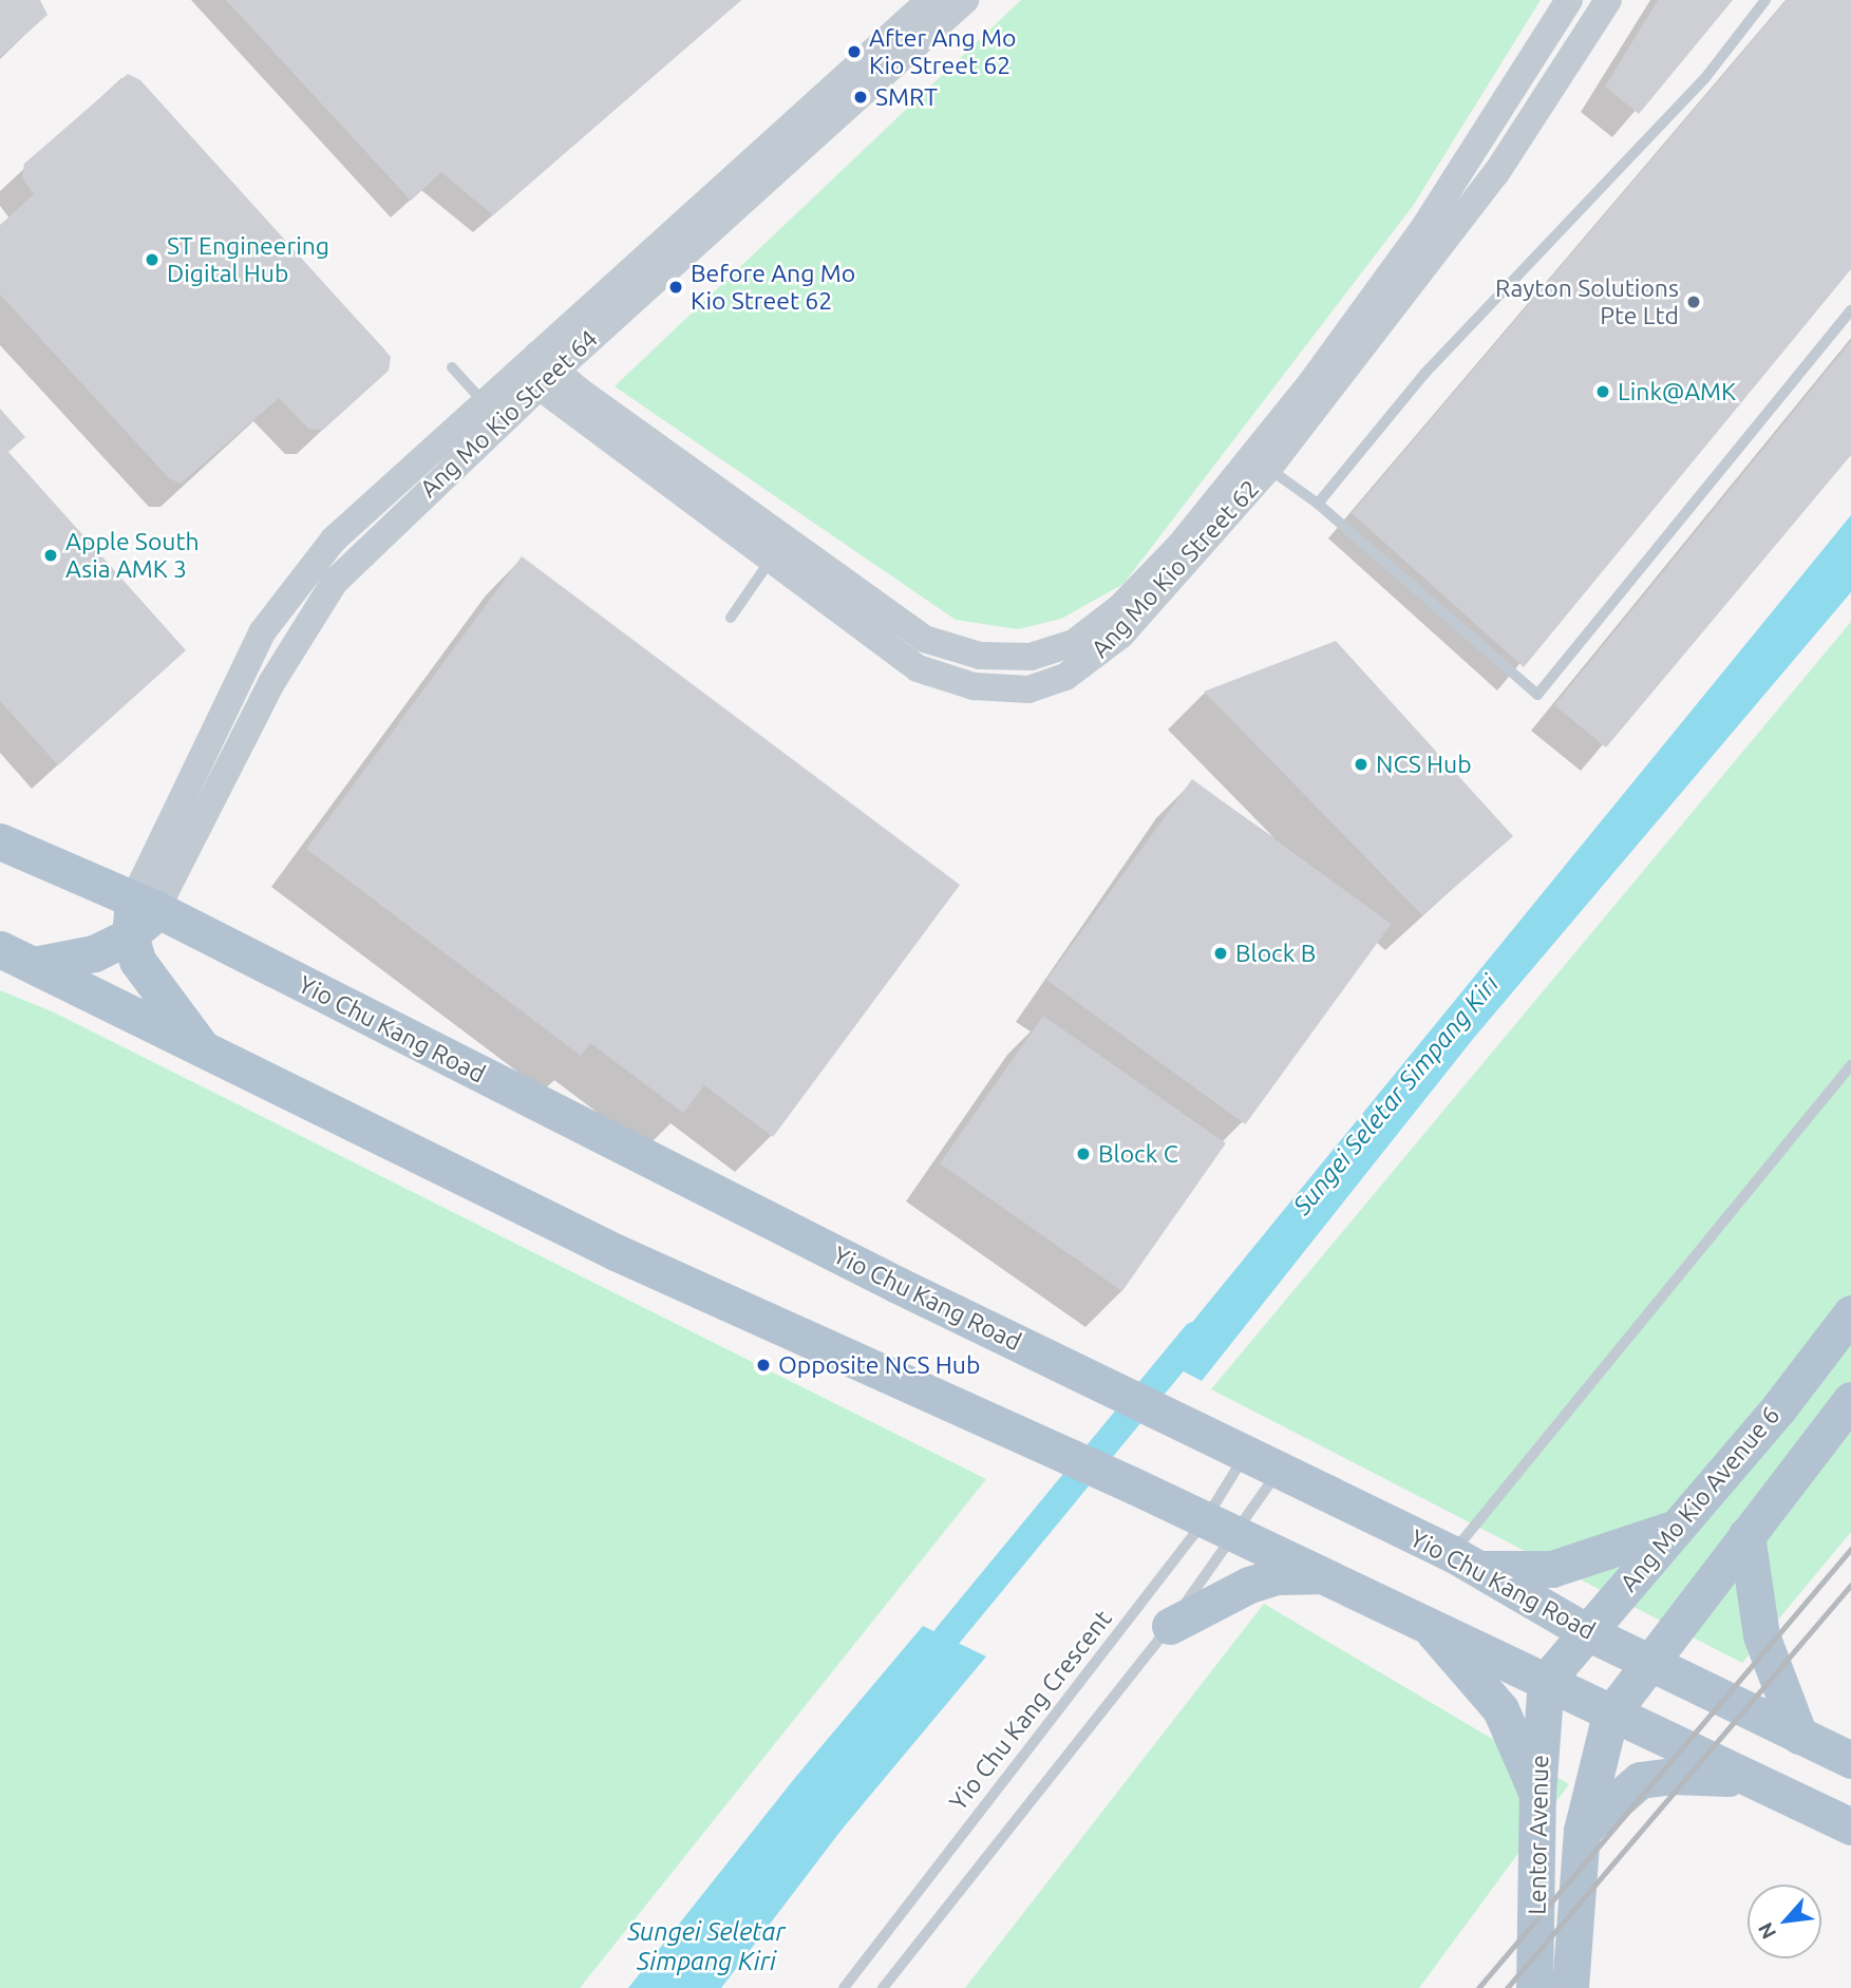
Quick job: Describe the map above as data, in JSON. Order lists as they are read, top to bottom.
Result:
{
  "streets": {
    "main road": ["Yio Chu Kang Road", "Ang Mo Kio Avenue 6", "Lentor Avenue"],
    "street": ["Ang Mo Kio Street 64", "Ang Mo Kio Street 62"],
    "lane": ["Yio Chu Kang Crescent"]
  },
  "crossings": [
    ["Ang Mo Kio Street 64", "Ang Mo Kio Street 62"],
    ["Ang Mo Kio Street 64", "Yio Chu Kang Road"],
    ["Yio Chu Kang Road", "Ang Mo Kio Avenue 6"],
    ["Yio Chu Kang Road", "Yio Chu Kang Crescent"],
    ["Ang Mo Kio Avenue 6", "Lentor Avenue"]
  ],
  "water": ["Sungei Seletar Simpang Kiri"],
  "places": [
    "After Ang Mo Kio Street 62",
    "SMRT",
    "ST Engineering Digital Hub",
    "Before Ang Mo Kio Street 62",
    "Rayton Solutions Pte Ltd",
    "Link@AMK",
    "Apple South Asia AMK 3",
    "NCS Hub",
    "Block B",
    "Block C",
    "Opposite NCS Hub"
  ],
  "north": "bottom left"
}
